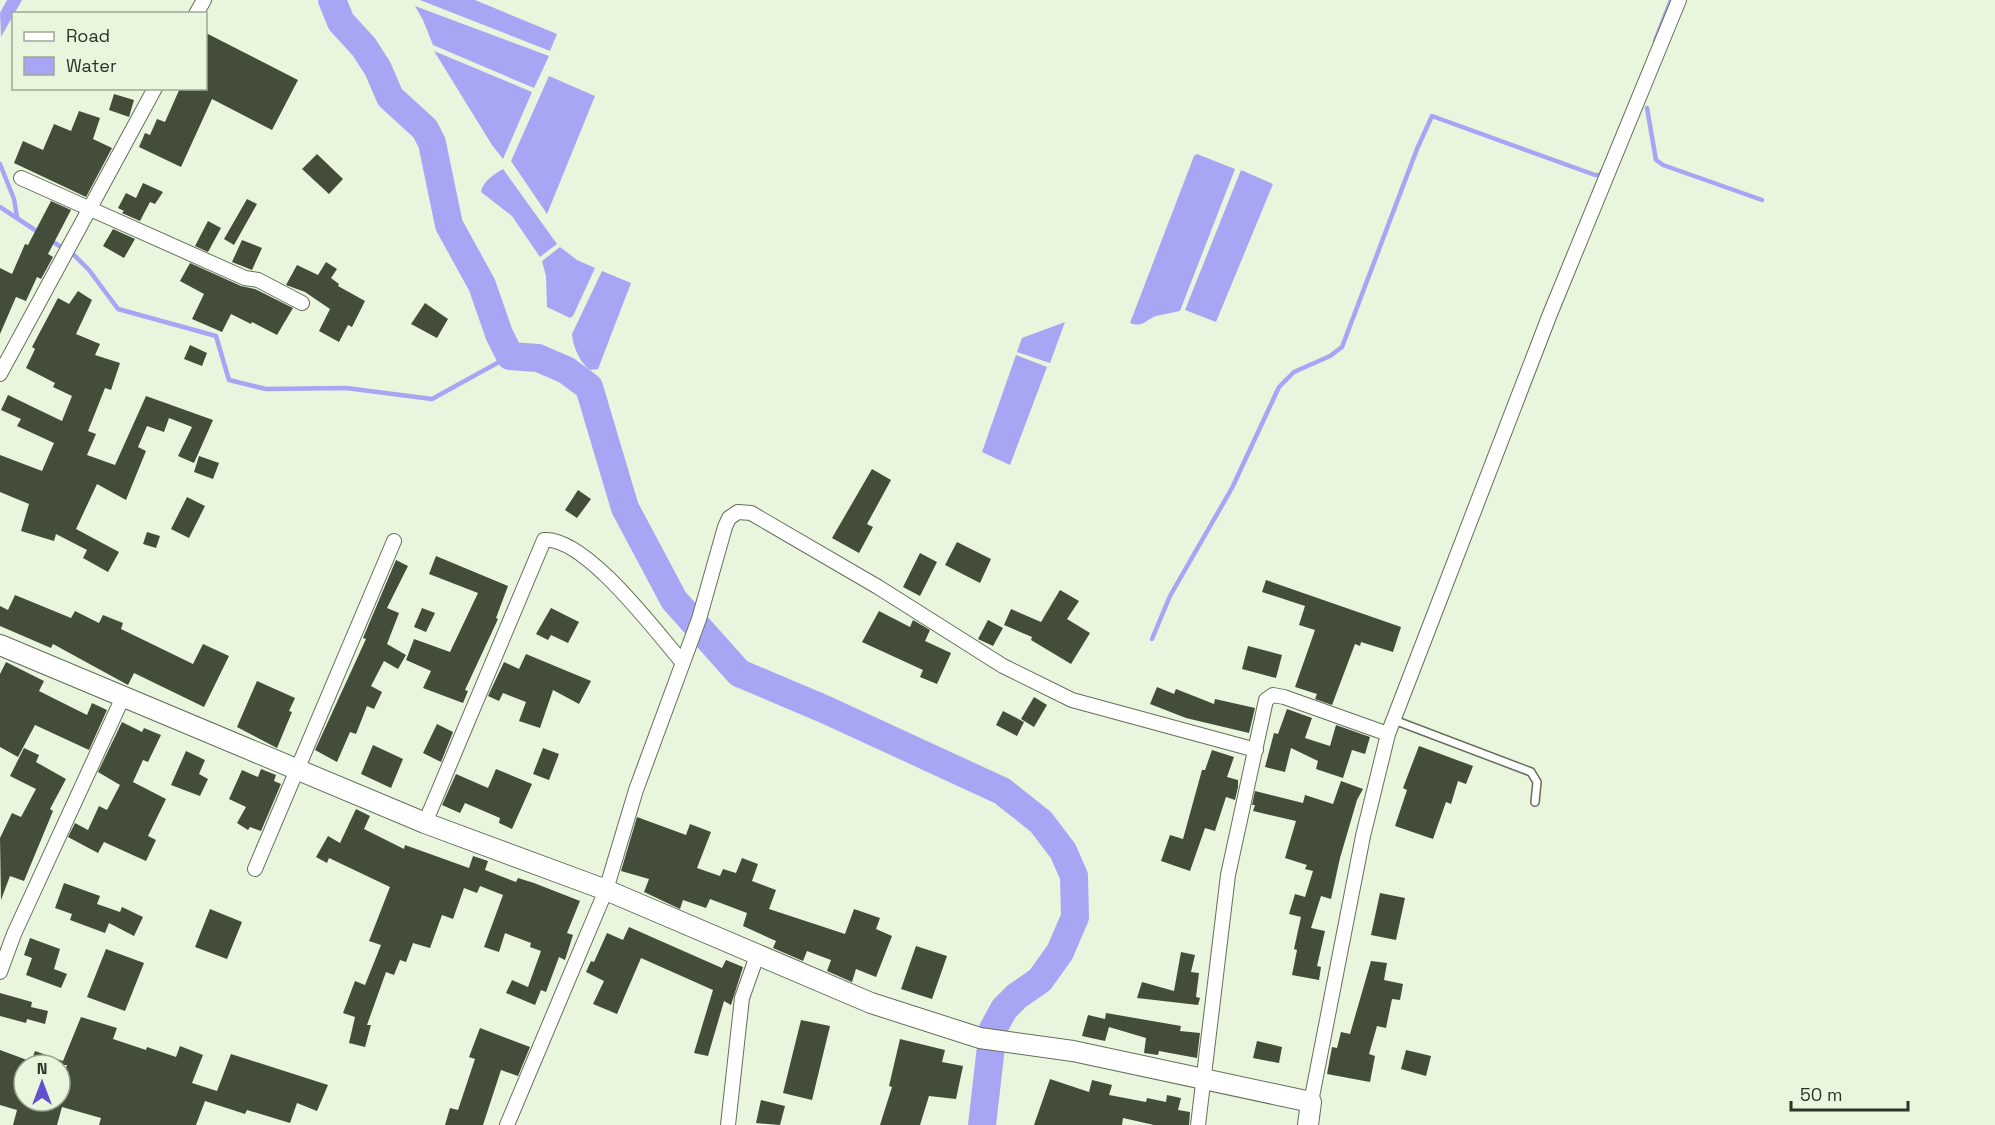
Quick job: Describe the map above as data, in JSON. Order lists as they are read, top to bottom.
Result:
{
  "legend": ["Road", "Water"],
  "scale_bar": "50 m",
  "north": "top"
}
